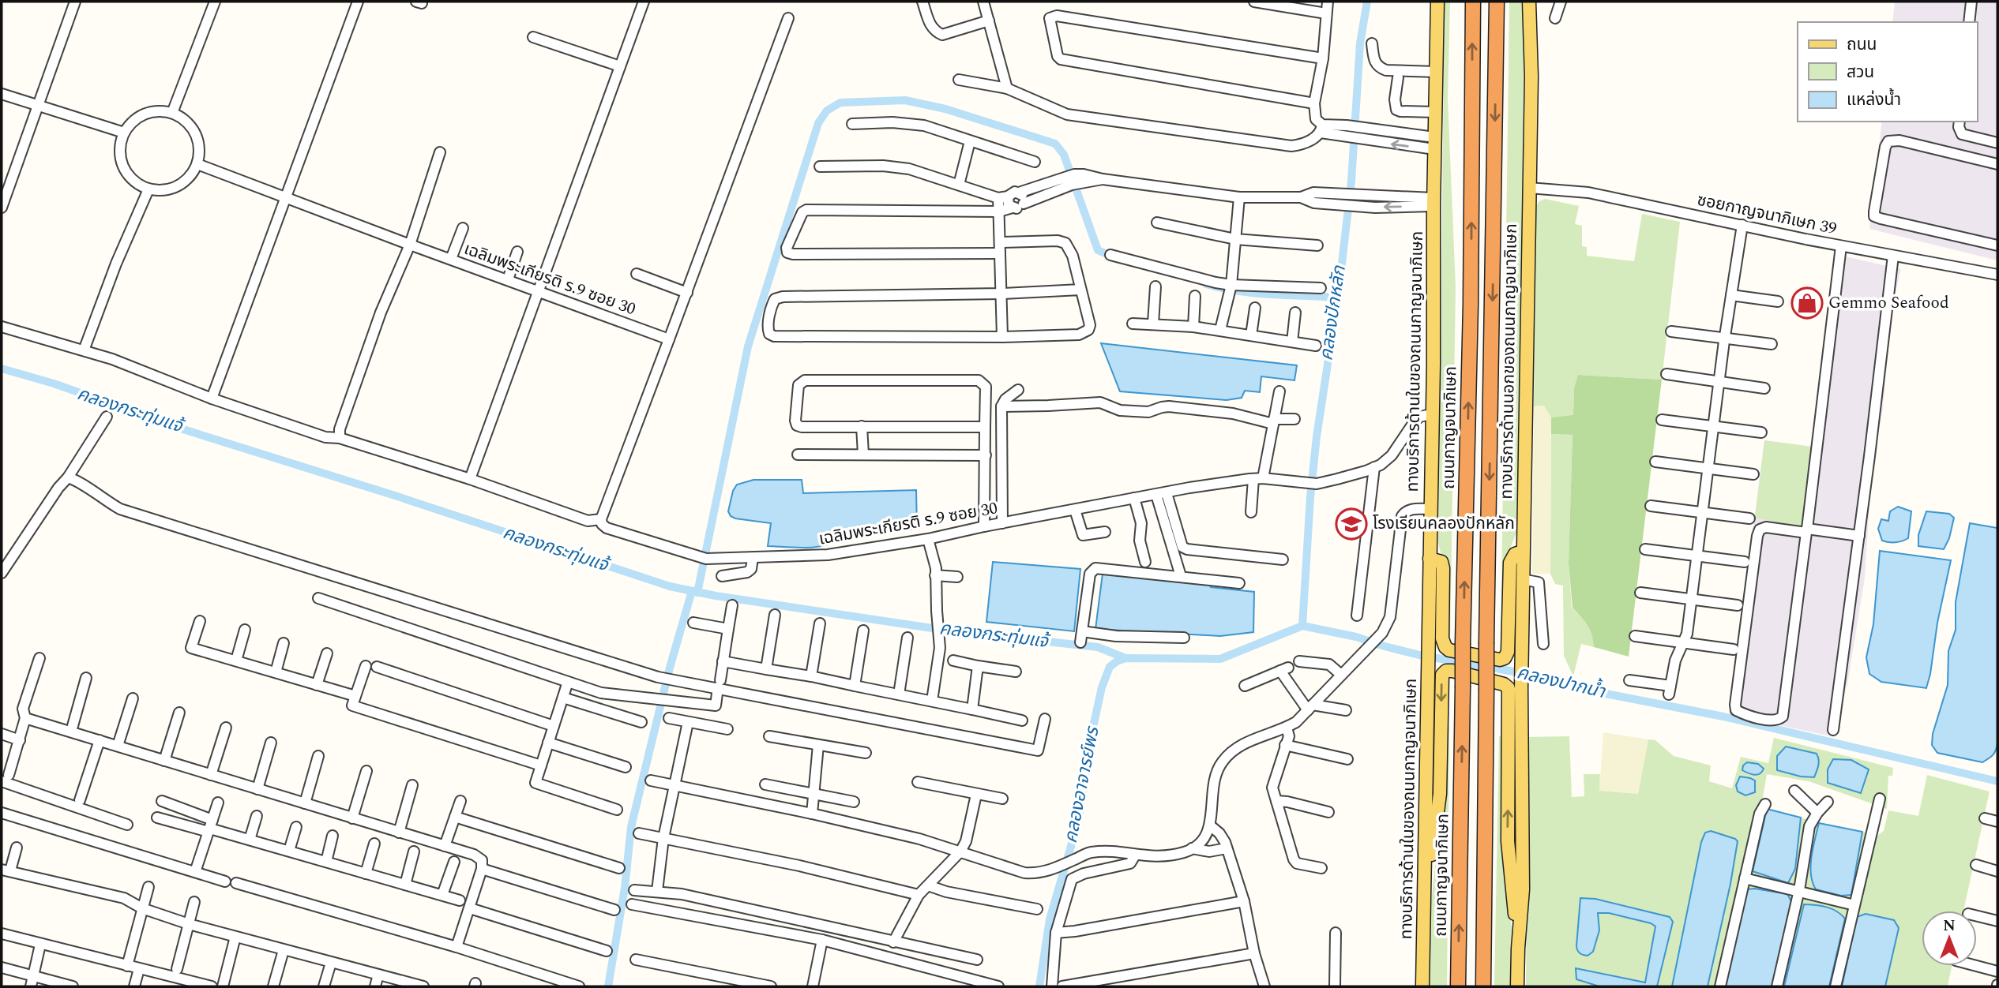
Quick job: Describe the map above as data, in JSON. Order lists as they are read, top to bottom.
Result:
{
  "streets": {
    "highway": ["ถนนกาญจนาภิเษก"],
    "main road": ["ทางบริการด้านในของถนนกาญจนาภิเษก", "ทางบริการด้านนอกของถนนกาญจนาภิเษก"],
    "street": ["ซอยกาญจนาภิเษก 39", "เฉลิมพระเกียรติ ร.9 ซอย 30"]
  },
  "crossings": [
    ["ซอยกาญจนาภิเษก 39", "ทางบริการด้านนอกของถนนกาญจนาภิเษก"],
    ["เฉลิมพระเกียรติ ร.9 ซอย 30", "ทางบริการด้านในของถนนกาญจนาภิเษก"]
  ],
  "water": [
    "คลองปักหลัก",
    "คลองกระทุ่มแจ้",
    "คลองปากน้ำ",
    "คลองอาจารย์พร"
  ],
  "places": {
    "shop": ["Gemmo Seafood"],
    "school or university": ["โรงเรียนคลองปักหลัก"]
  },
  "legend": ["ถนน", "สวน", "แหล่งน้ำ"],
  "north": "top"
}
